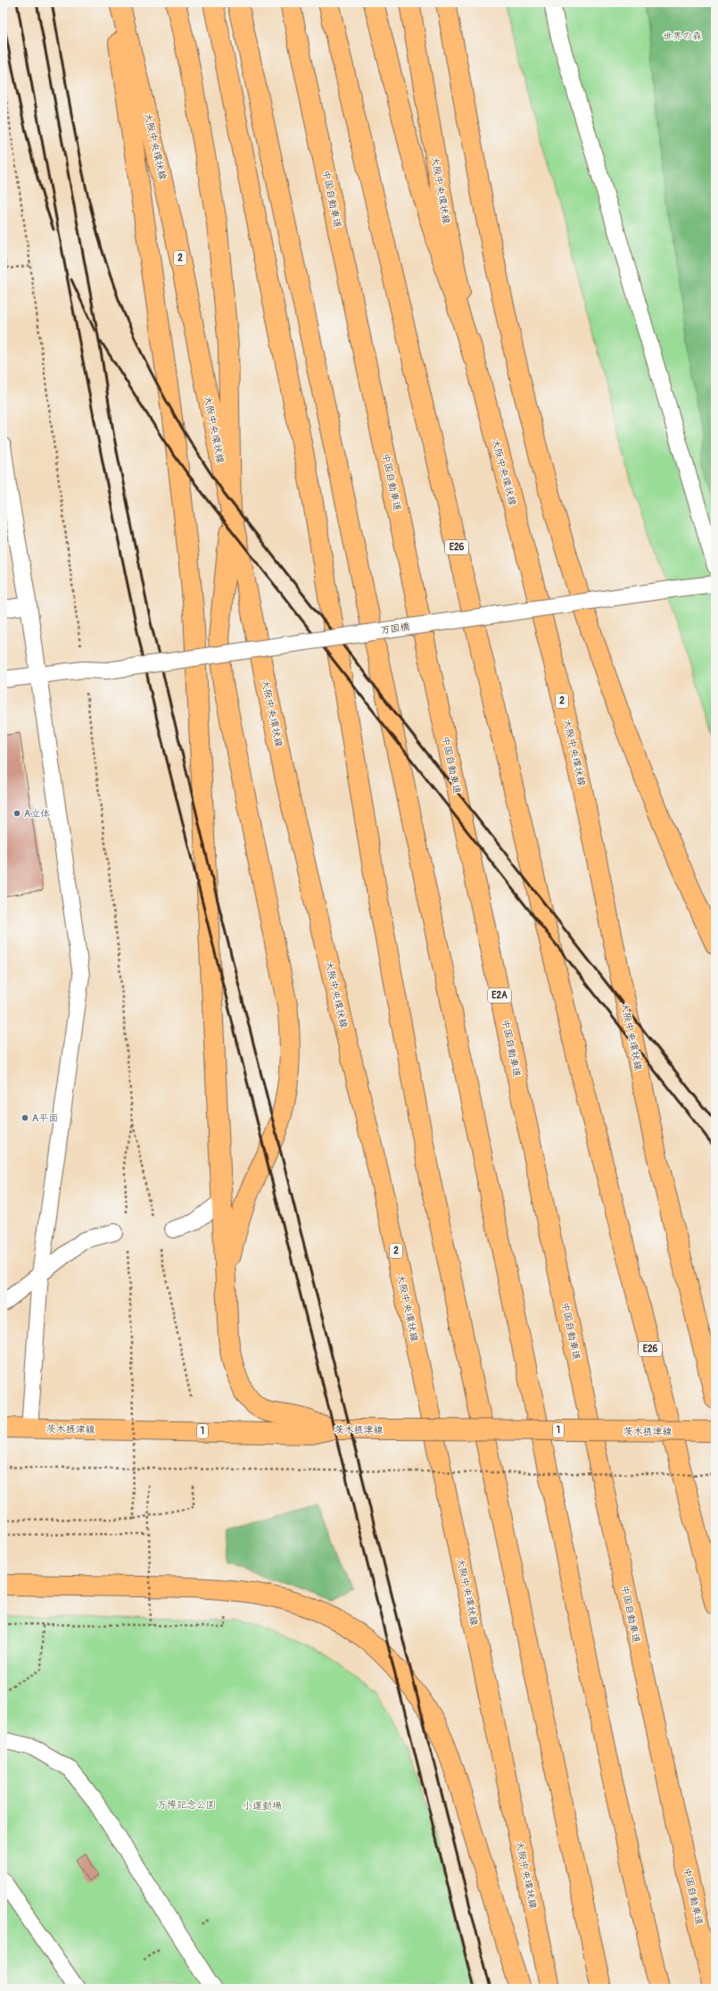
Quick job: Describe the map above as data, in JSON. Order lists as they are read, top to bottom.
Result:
{
  "streets": {
    "main road": [
      "大阪中央環状線",
      "中国自動車道",
      "2",
      "E26",
      "E2A",
      "茨木摂津線",
      "1"
    ],
    "lane": ["万国橋"]
  },
  "parks": ["世界の森", "万博記念公園", "小運動場"],
  "places": ["A立体", "A平面"]
}
